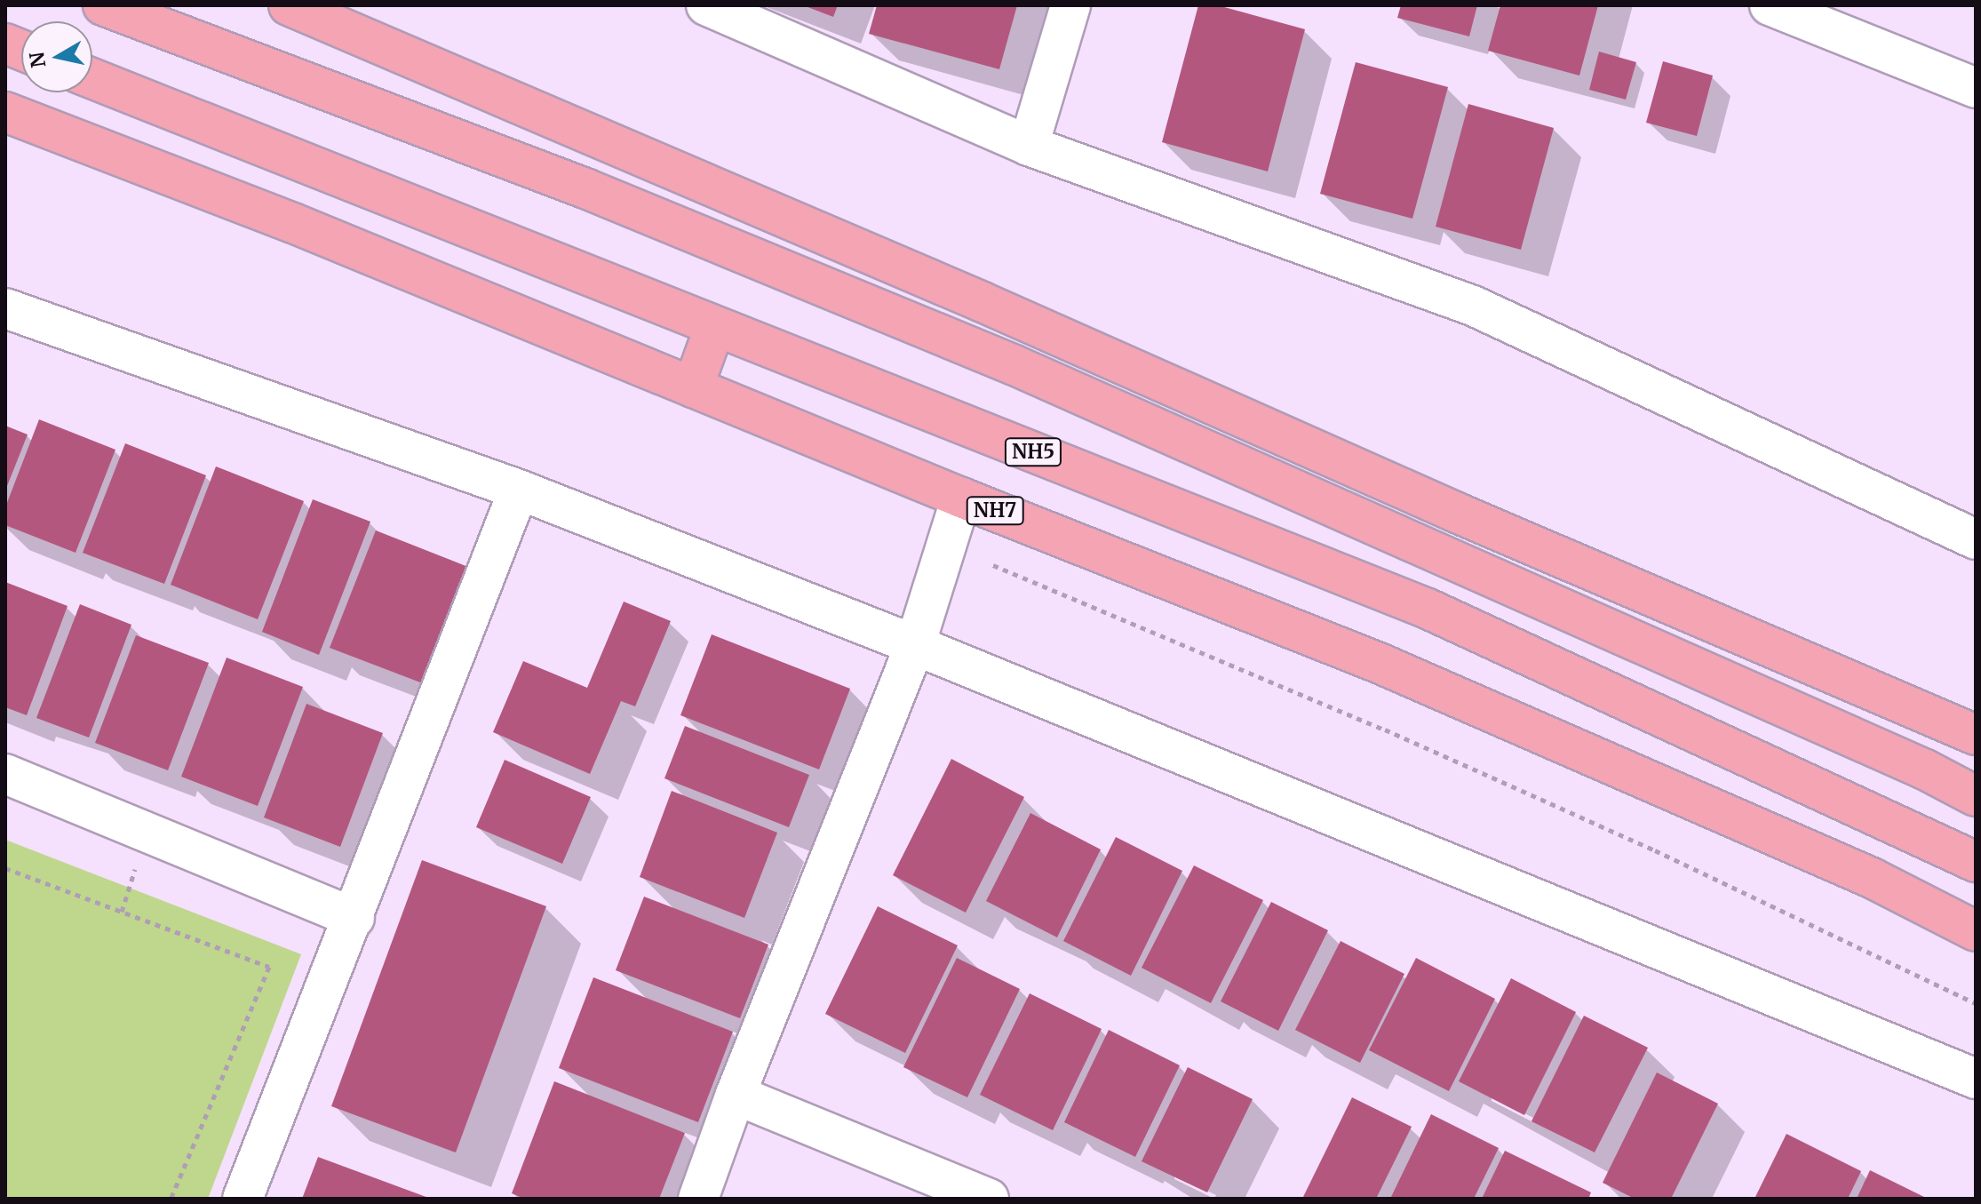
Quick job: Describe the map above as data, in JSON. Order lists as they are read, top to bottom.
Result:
{
  "streets": {
    "highway": ["NH5", "NH7"]
  },
  "north": "left"
}
